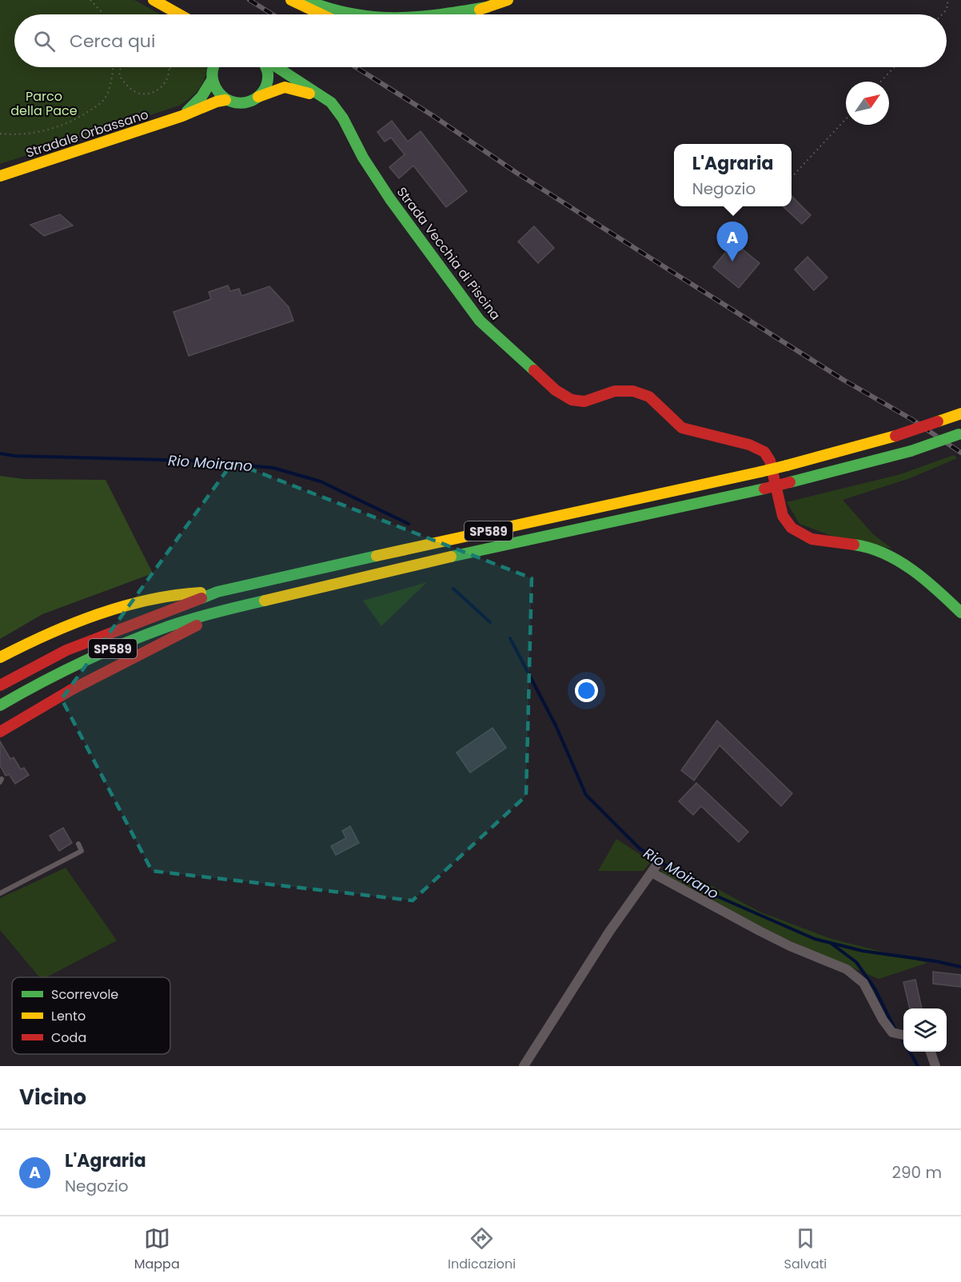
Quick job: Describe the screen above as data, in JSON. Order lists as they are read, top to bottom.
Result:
{
  "streets": {
    "main road": ["Stradale Orbassano", "Strada Vecchia di Piscina", "SP589"]
  },
  "water": ["Rio Moirano"],
  "parks": ["Parco della Pace"],
  "legend": ["Scorrevole", "Lento", "Coda"],
  "north": "top right",
  "page": {
    "search": "Cerca qui",
    "popup": ["L'Agraria", "Negozio"],
    "pins": "A",
    "heading": "Vicino",
    "list": [
      {
        "mark": "A",
        "name": "L'Agraria",
        "note": "Negozio",
        "value": "290 m"
      }
    ],
    "nav": ["Mappa", "Indicazioni", "Salvati"]
  }
}
